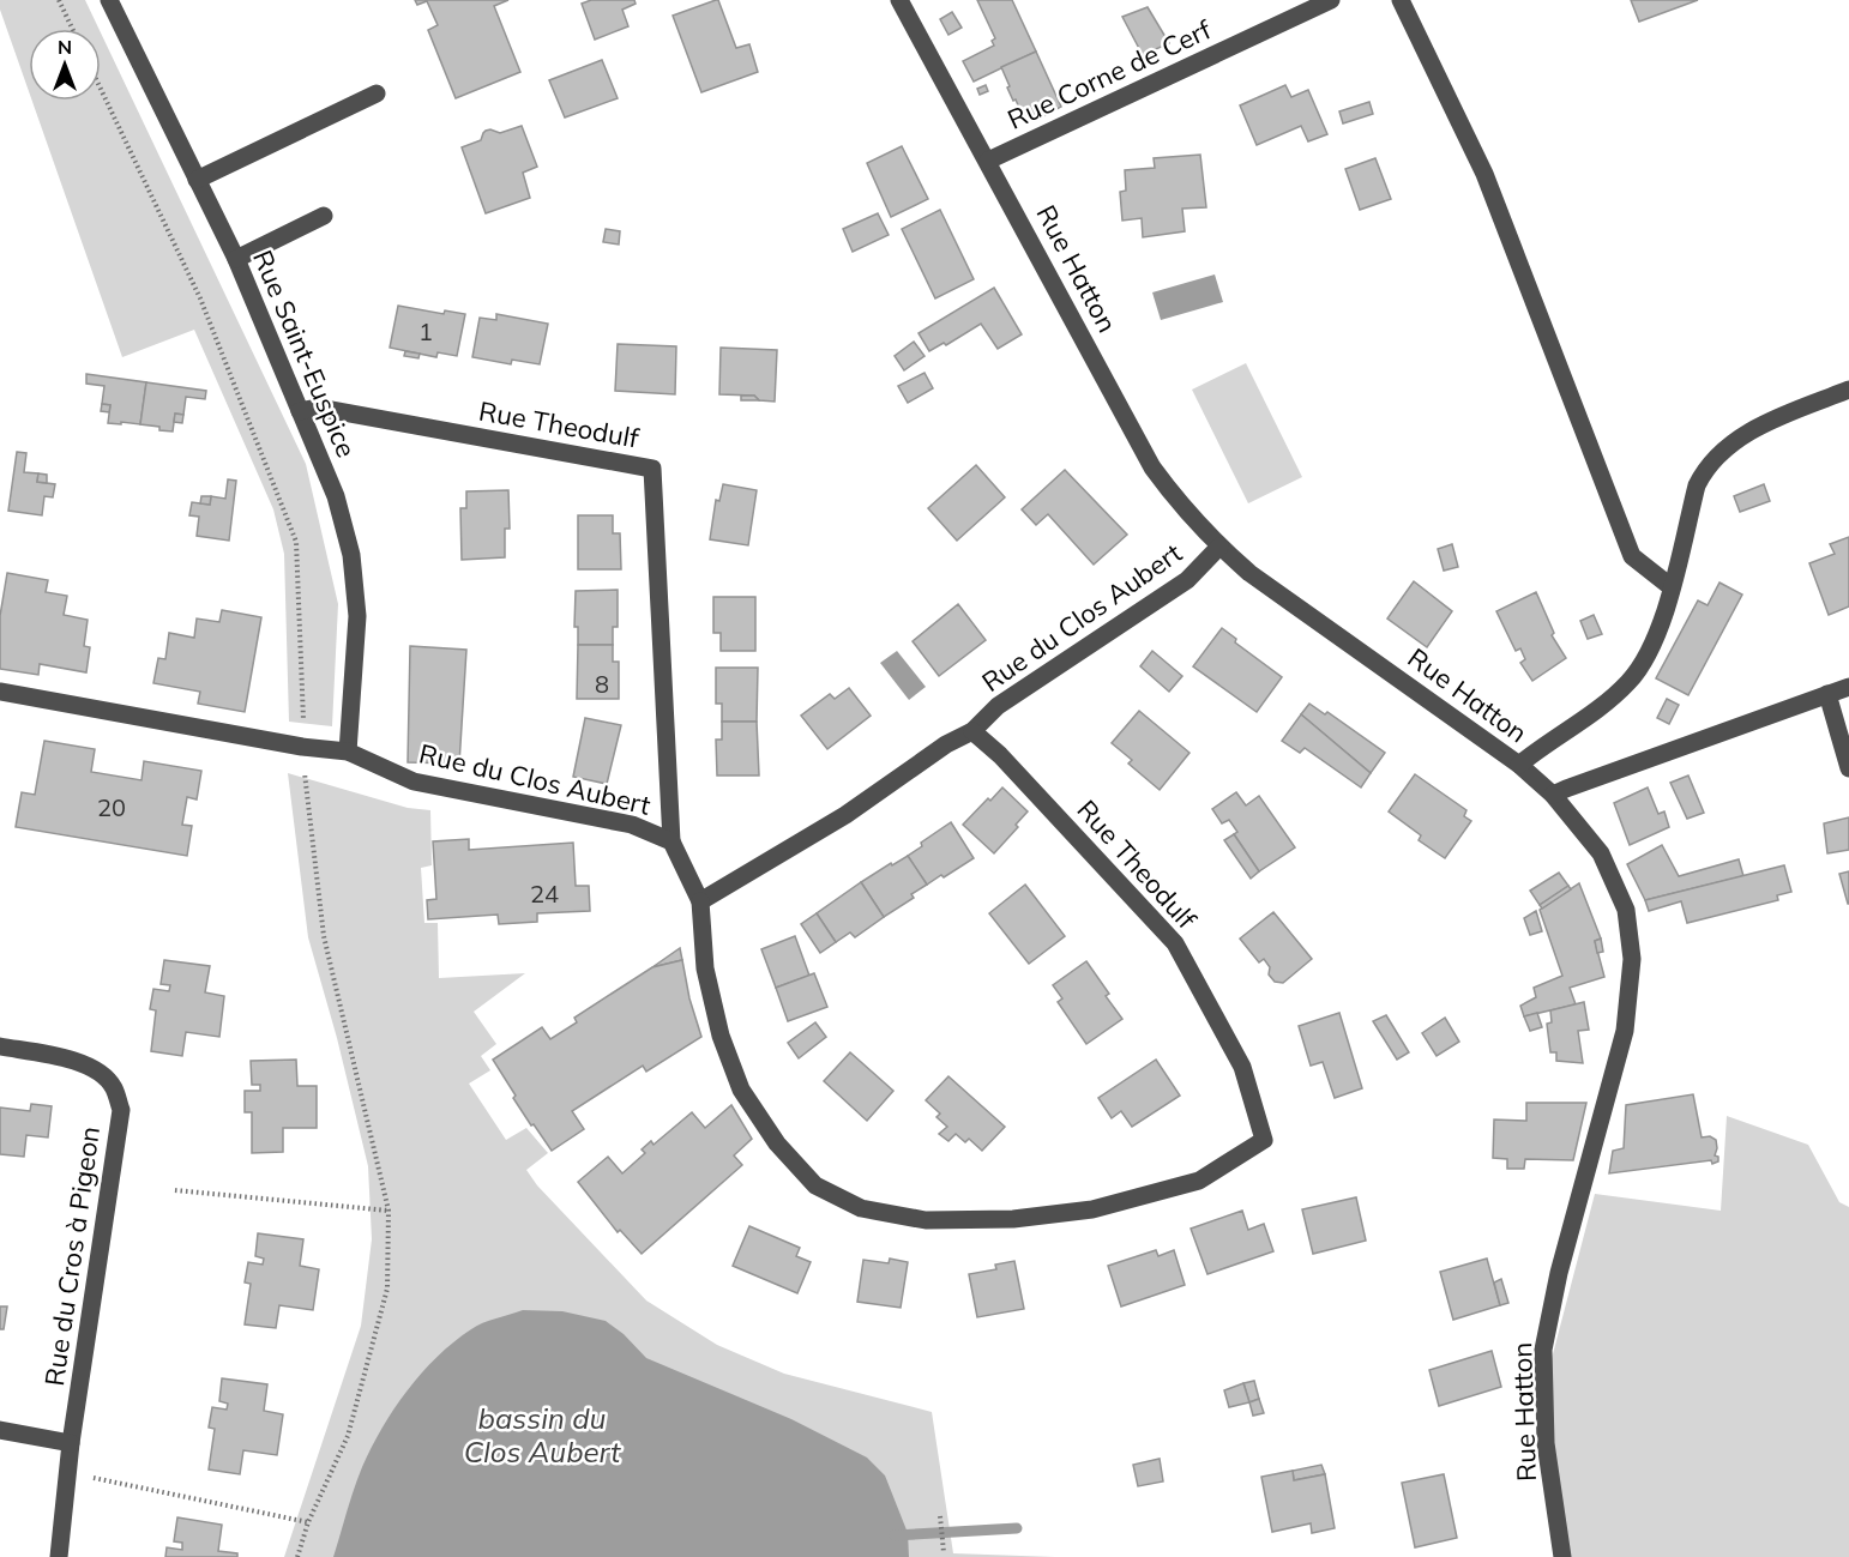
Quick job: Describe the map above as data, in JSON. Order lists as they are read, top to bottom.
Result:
{
  "streets": {
    "street": [
      "Rue Corne de Cerf",
      "Rue Hatton",
      "Rue Saint-Euspice",
      "Rue Theodulf",
      "Rue du Clos Aubert",
      "Rue du Cros à Pigeon"
    ]
  },
  "crossings": [
    ["Rue Corne de Cerf", "Rue Hatton"],
    ["Rue Hatton", "Rue du Clos Aubert"],
    ["Rue Saint-Euspice", "Rue Theodulf"],
    ["Rue Saint-Euspice", "Rue du Clos Aubert"],
    ["Rue Theodulf", "Rue du Clos Aubert"]
  ],
  "water": ["bassin du Clos Aubert"],
  "house_numbers": [
    "1",
    "8",
    "20",
    "24"
  ],
  "north": "top"
}
